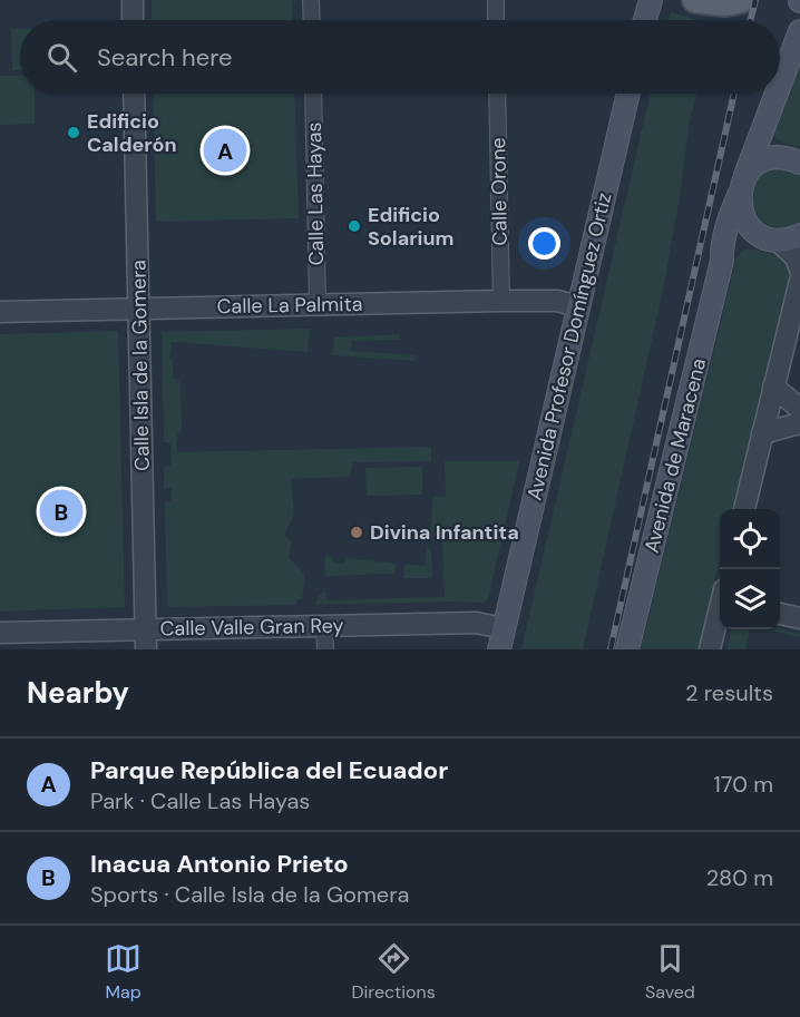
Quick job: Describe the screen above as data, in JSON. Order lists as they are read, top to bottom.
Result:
{
  "streets": {
    "main road": ["Avenida Profesor Domínguez Ortiz", "Avenida de Maracena"],
    "street": [
      "Calle Orone",
      "Calle Las Hayas",
      "Calle La Palmita",
      "Calle Isla de la Gomera",
      "Calle Valle Gran Rey"
    ]
  },
  "crossings": [
    ["Calle Orone", "Calle La Palmita"],
    ["Calle Las Hayas", "Calle La Palmita"],
    ["Calle La Palmita", "Avenida Profesor Domínguez Ortiz"],
    ["Calle La Palmita", "Calle Isla de la Gomera"],
    ["Avenida Profesor Domínguez Ortiz", "Calle Valle Gran Rey"],
    ["Calle Isla de la Gomera", "Calle Valle Gran Rey"]
  ],
  "places": ["Edificio Calderón", "Edificio Solarium", "Divina Infantita"],
  "page": {
    "search": "Search here",
    "pins": ["A", "B"],
    "heading": ["Nearby", "2 results"],
    "list": [
      {
        "mark": "A",
        "name": "Parque República del Ecuador",
        "note": "Park · Calle Las Hayas",
        "value": "170 m"
      },
      {
        "mark": "B",
        "name": "Inacua Antonio Prieto",
        "note": "Sports · Calle Isla de la Gomera",
        "value": "280 m"
      }
    ],
    "nav": ["Map", "Directions", "Saved"]
  }
}
